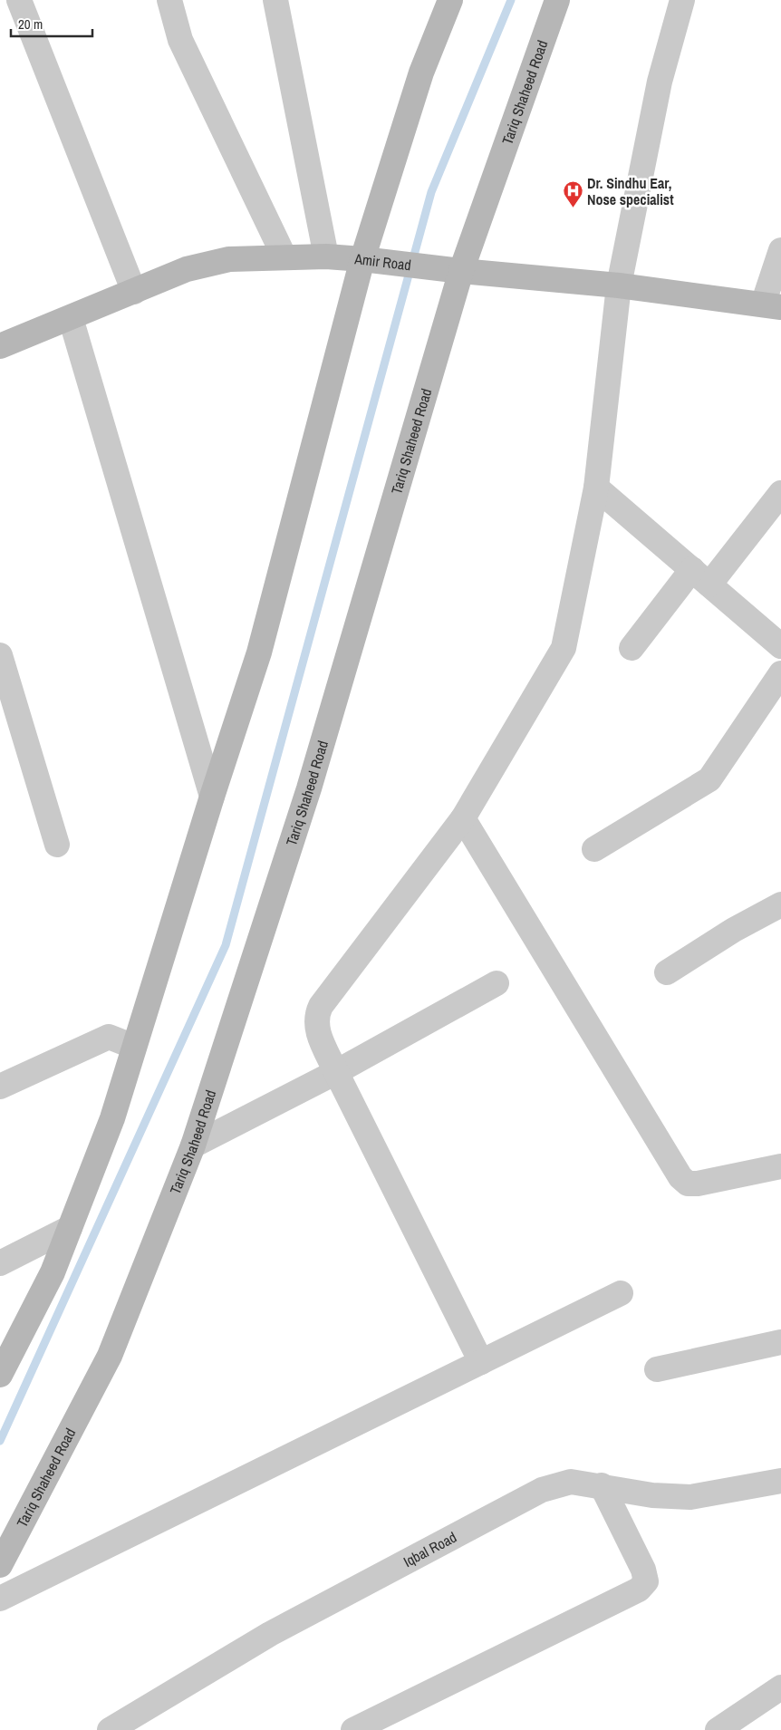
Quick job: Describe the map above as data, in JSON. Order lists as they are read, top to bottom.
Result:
{
  "streets": {
    "main road": ["Tariq Shaheed Road", "Amir Road"],
    "street": ["Iqbal Road"]
  },
  "crossings": [
    ["Tariq Shaheed Road", "Amir Road"]
  ],
  "places": {
    "hospital": ["Dr. Sindhu Ear, Nose specialist"]
  },
  "scale_bar": "20 m"
}
